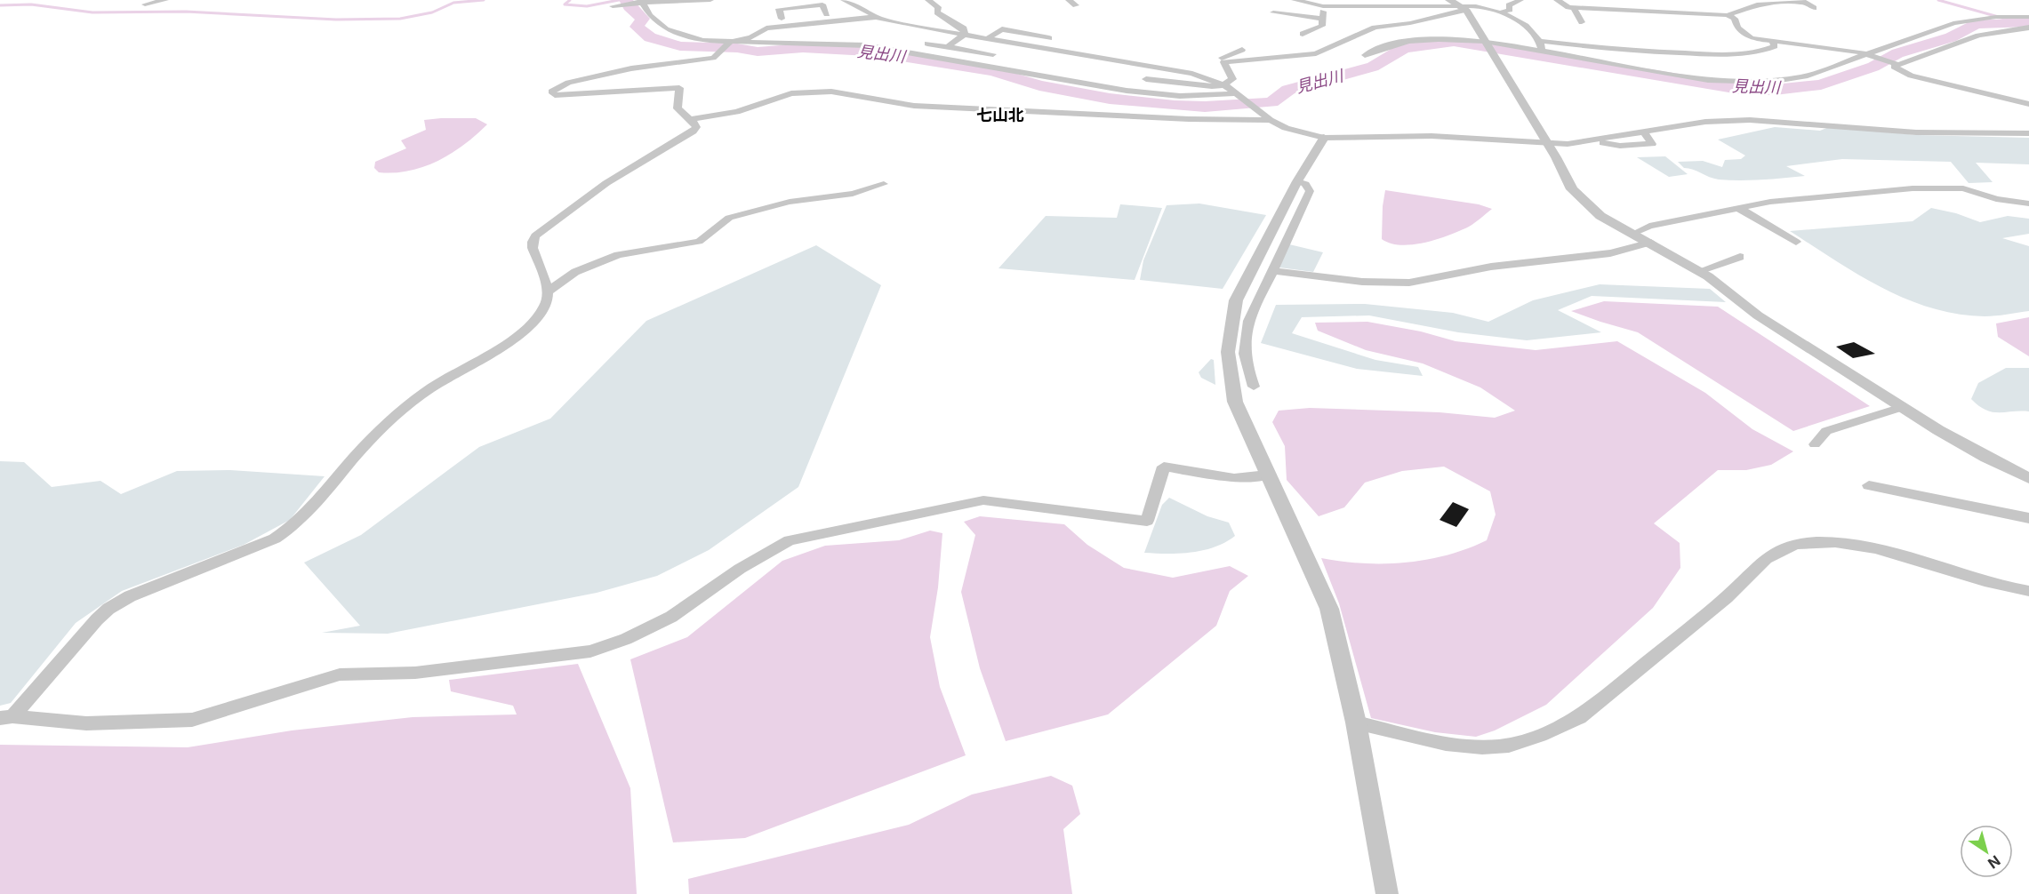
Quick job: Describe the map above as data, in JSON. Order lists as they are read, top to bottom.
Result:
{
  "districts": ["七山北"],
  "water": ["見出川"],
  "north": "bottom right"
}
